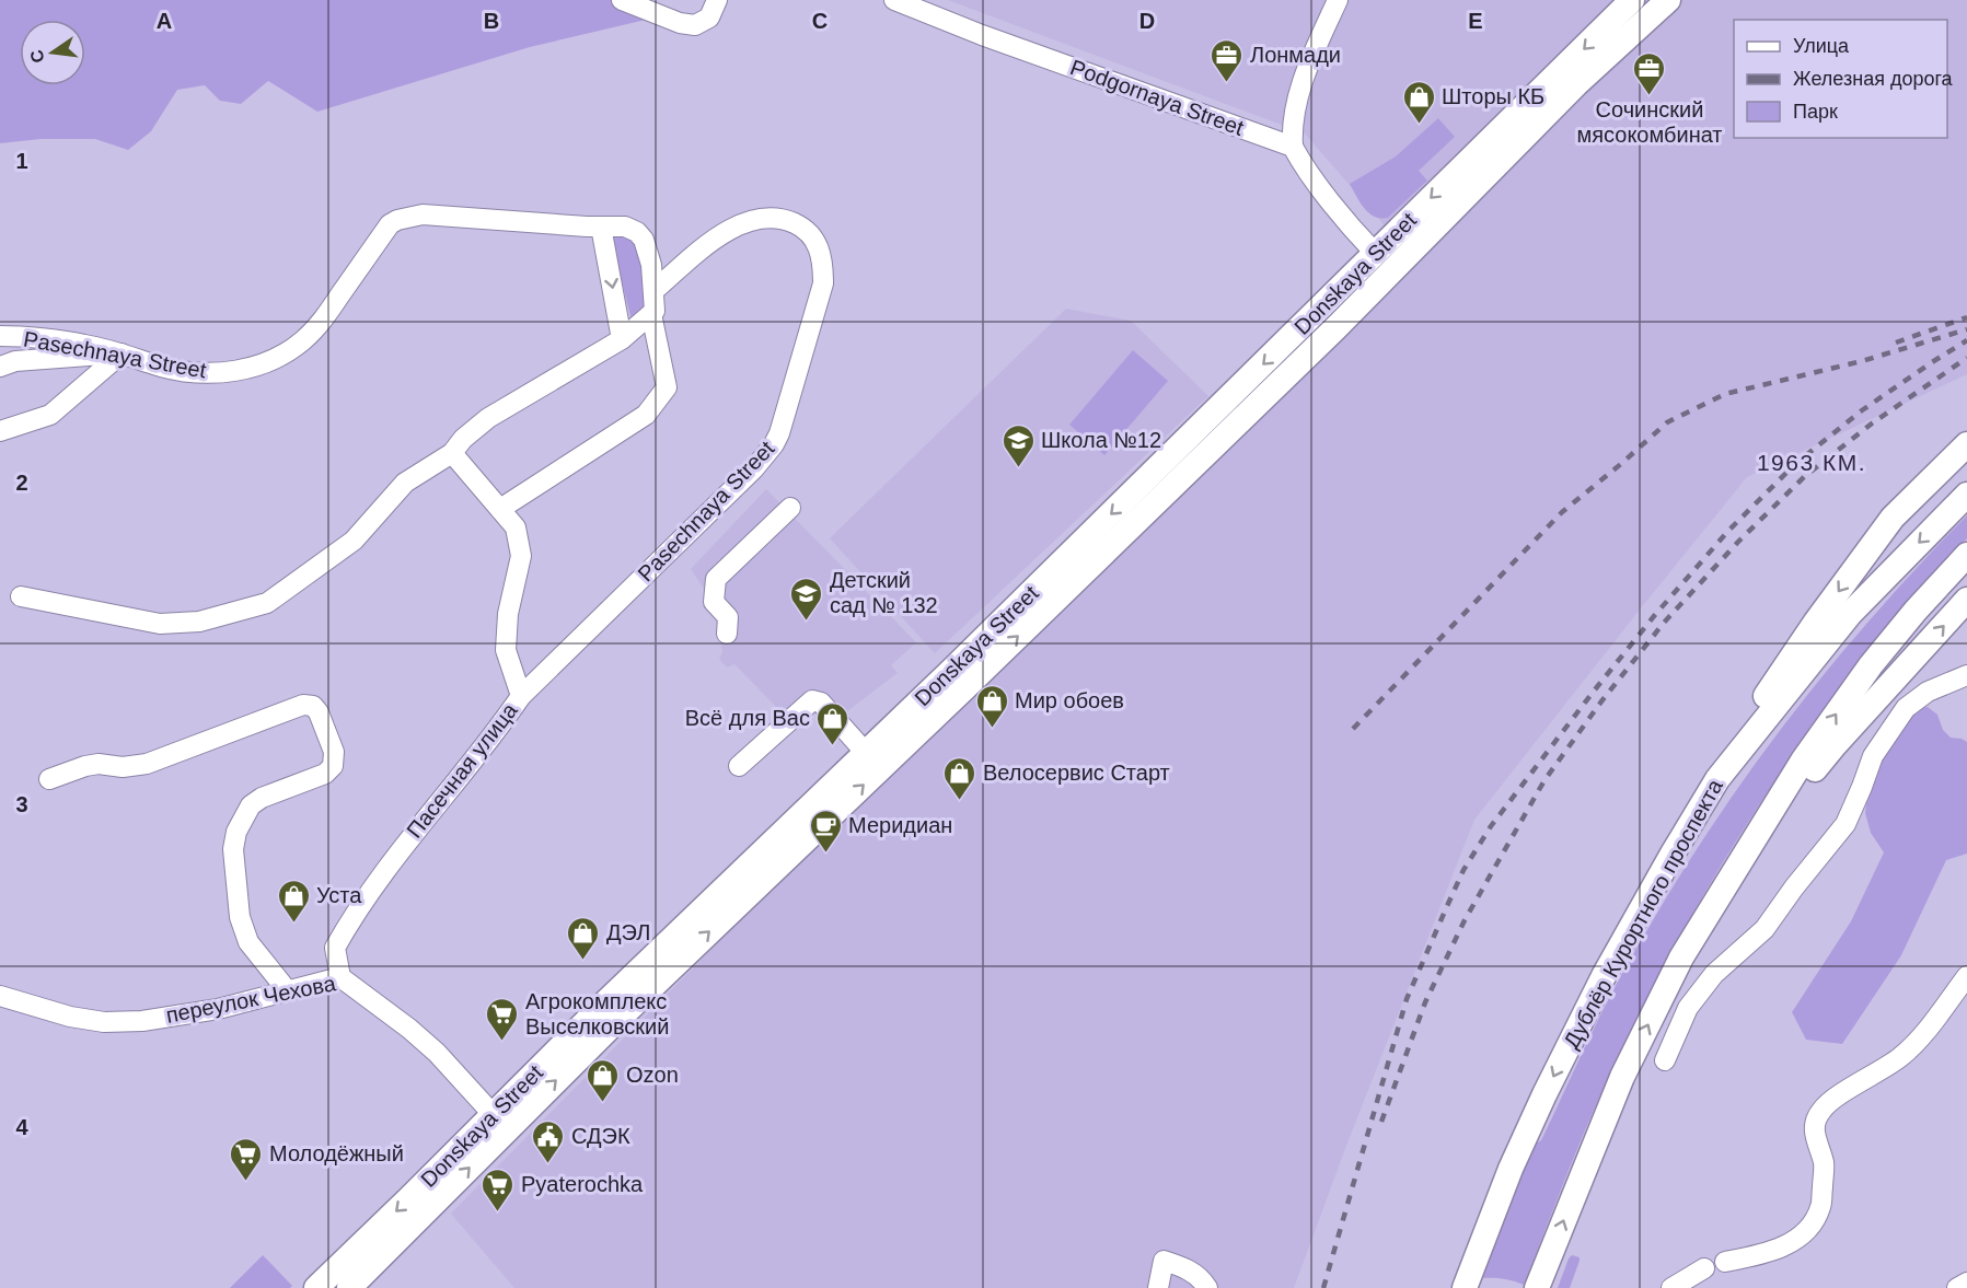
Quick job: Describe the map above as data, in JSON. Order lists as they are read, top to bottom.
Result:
{
  "streets": {
    "main road": ["Donskaya Street", "Дублёр Курортного проспекта"],
    "street": [
      "Podgornaya Street",
      "Pasechnaya Street",
      "Пасечная улица",
      "переулок Чехова"
    ]
  },
  "crossings": [
    ["Donskaya Street", "переулок Чехова"],
    ["Pasechnaya Street", "Пасечная улица"],
    ["Пасечная улица", "переулок Чехова"]
  ],
  "districts": ["1963 КМ."],
  "places": {
    "office": ["Лонмади", "Сочинский мясокомбинат"],
    "shop": [
      "Шторы КБ",
      "Мир обоев",
      "Всё для Вас",
      "Велосервис Старт",
      "Уста",
      "ДЭЛ",
      "Ozon"
    ],
    "school or university": ["Школа №12", "Детский сад № 132"],
    "cafe": ["Меридиан"],
    "supermarket": ["Агрокомплекс Выселковский", "Молодёжный", "Pyaterochka"],
    "public building": ["СДЭК"]
  },
  "legend": ["Улица", "Железная дорога", "Парк"],
  "north": "left",
  "grid": {
    "columns": [
      "A",
      "B",
      "C",
      "D",
      "E"
    ],
    "rows": [
      "1",
      "2",
      "3",
      "4"
    ]
  }
}
